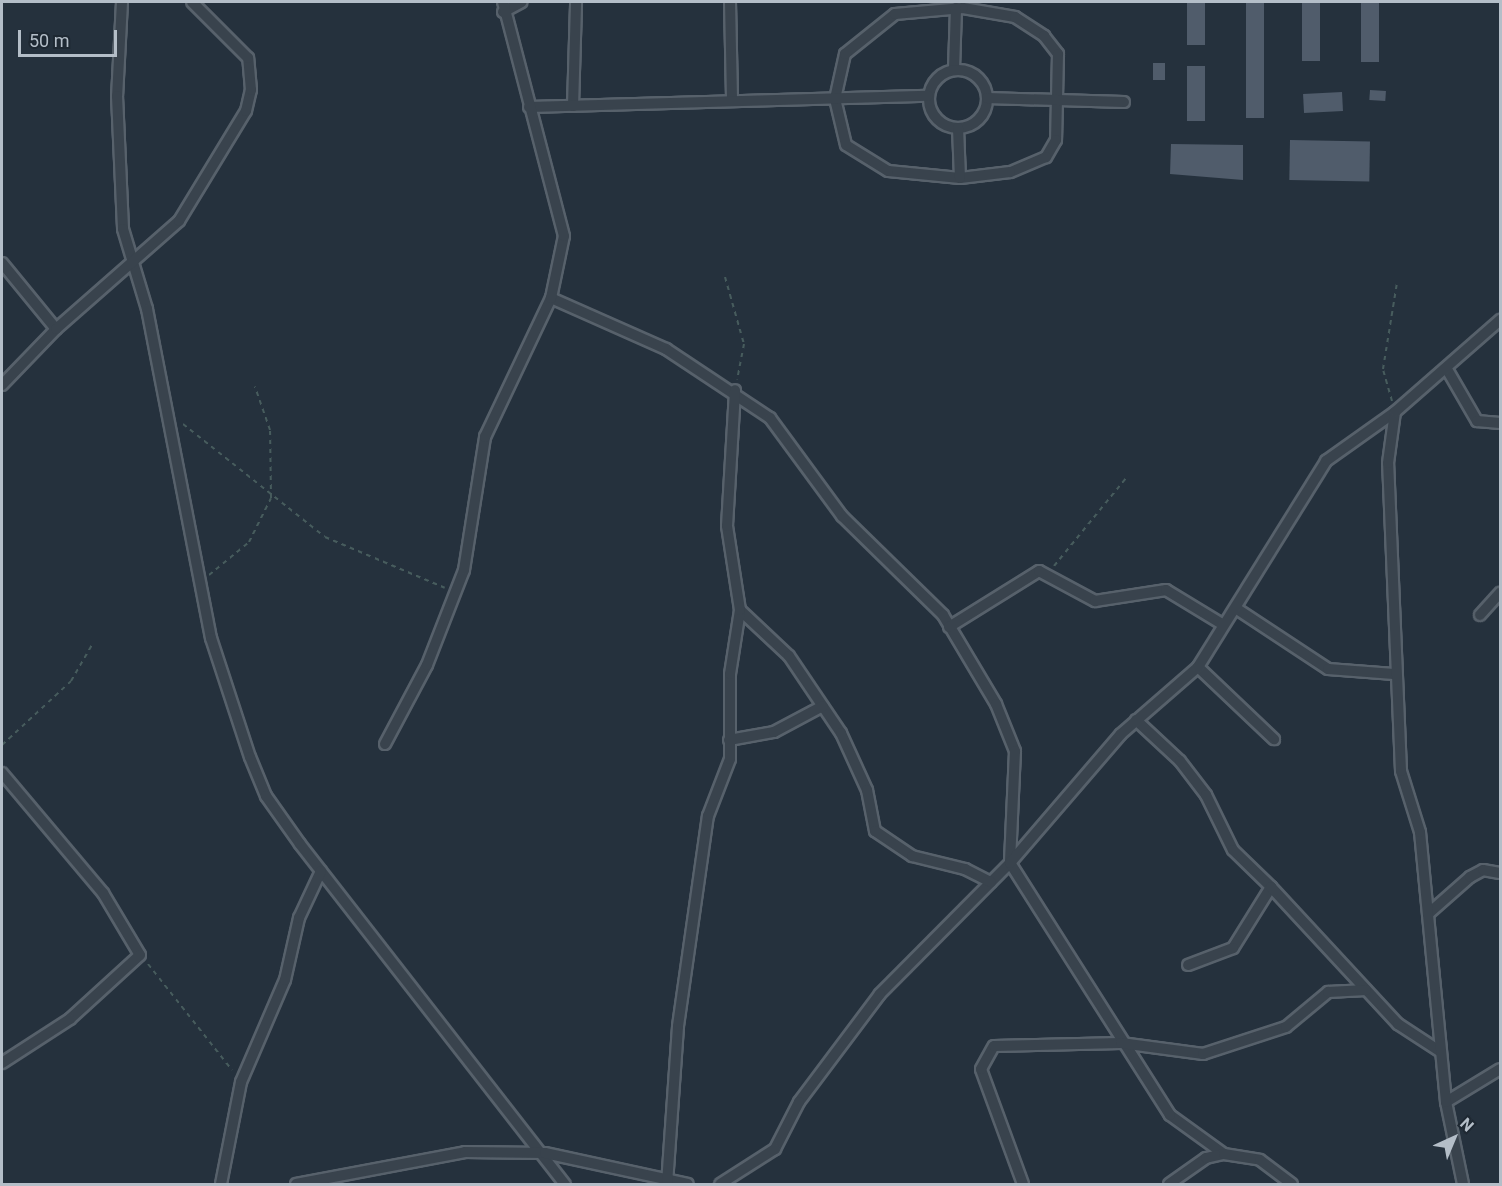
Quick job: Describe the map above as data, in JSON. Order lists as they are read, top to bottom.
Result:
{
  "scale_bar": "50 m",
  "north": "top right"
}
